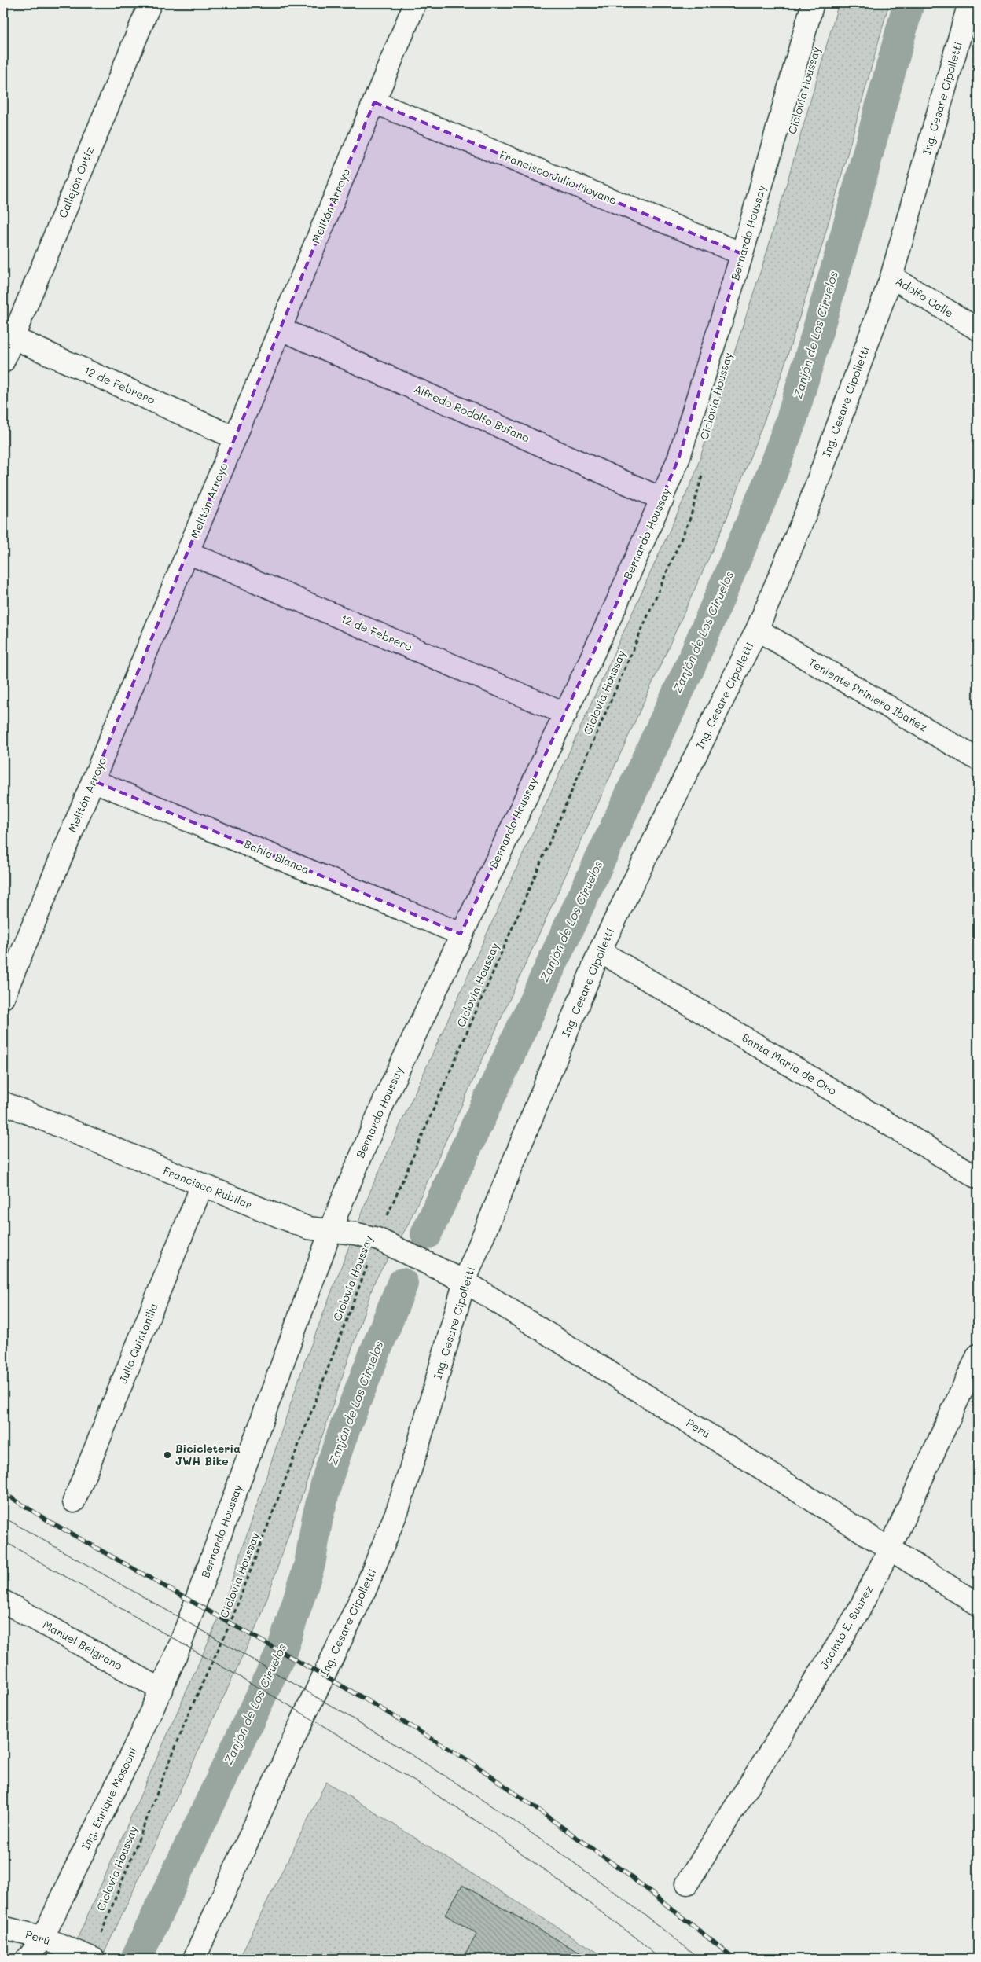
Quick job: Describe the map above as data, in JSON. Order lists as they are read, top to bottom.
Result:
{
  "streets": {
    "street": [
      "Ing. Cesare Cipolletti",
      "Francisco Julio Moyano",
      "Callejón Ortiz",
      "Melitón Arroyo",
      "Bernardo Houssay",
      "Adolfo Calle",
      "12 de Febrero",
      "Alfredo Rodolfo Bufano",
      "Teniente Primero Ibáñez",
      "Bahía Blanca",
      "Santa María de Oro",
      "Francisco Rubilar",
      "Julio Quintanilla",
      "Perú",
      "Jacinto E. Suarez",
      "Manuel Belgrano",
      "Ing. Enrique Mosconi"
    ],
    "path": ["Ciclovía Houssay"]
  },
  "crossings": [
    ["Ciclovía Houssay", "Francisco Rubilar"],
    ["Ciclovía Houssay", "Perú"],
    ["Ing. Cesare Cipolletti", "Adolfo Calle"],
    ["Ing. Cesare Cipolletti", "Teniente Primero Ibáñez"],
    ["Ing. Cesare Cipolletti", "Santa María de Oro"],
    ["Ing. Cesare Cipolletti", "Perú"],
    ["Francisco Julio Moyano", "Melitón Arroyo"],
    ["Francisco Julio Moyano", "Bernardo Houssay"],
    ["Callejón Ortiz", "12 de Febrero"],
    ["Melitón Arroyo", "12 de Febrero"],
    ["Melitón Arroyo", "Alfredo Rodolfo Bufano"],
    ["Melitón Arroyo", "Bahía Blanca"],
    ["Bernardo Houssay", "12 de Febrero"],
    ["Bernardo Houssay", "Alfredo Rodolfo Bufano"],
    ["Bernardo Houssay", "Bahía Blanca"],
    ["Bernardo Houssay", "Francisco Rubilar"],
    ["Bernardo Houssay", "Ing. Enrique Mosconi"],
    ["Francisco Rubilar", "Julio Quintanilla"],
    ["Francisco Rubilar", "Perú"],
    ["Perú", "Jacinto E. Suarez"],
    ["Perú", "Ing. Enrique Mosconi"],
    ["Manuel Belgrano", "Ing. Enrique Mosconi"]
  ],
  "water": ["Zanjón de Los Ciruelos"],
  "places": ["Bicicleteria JWH Bike"]
}
